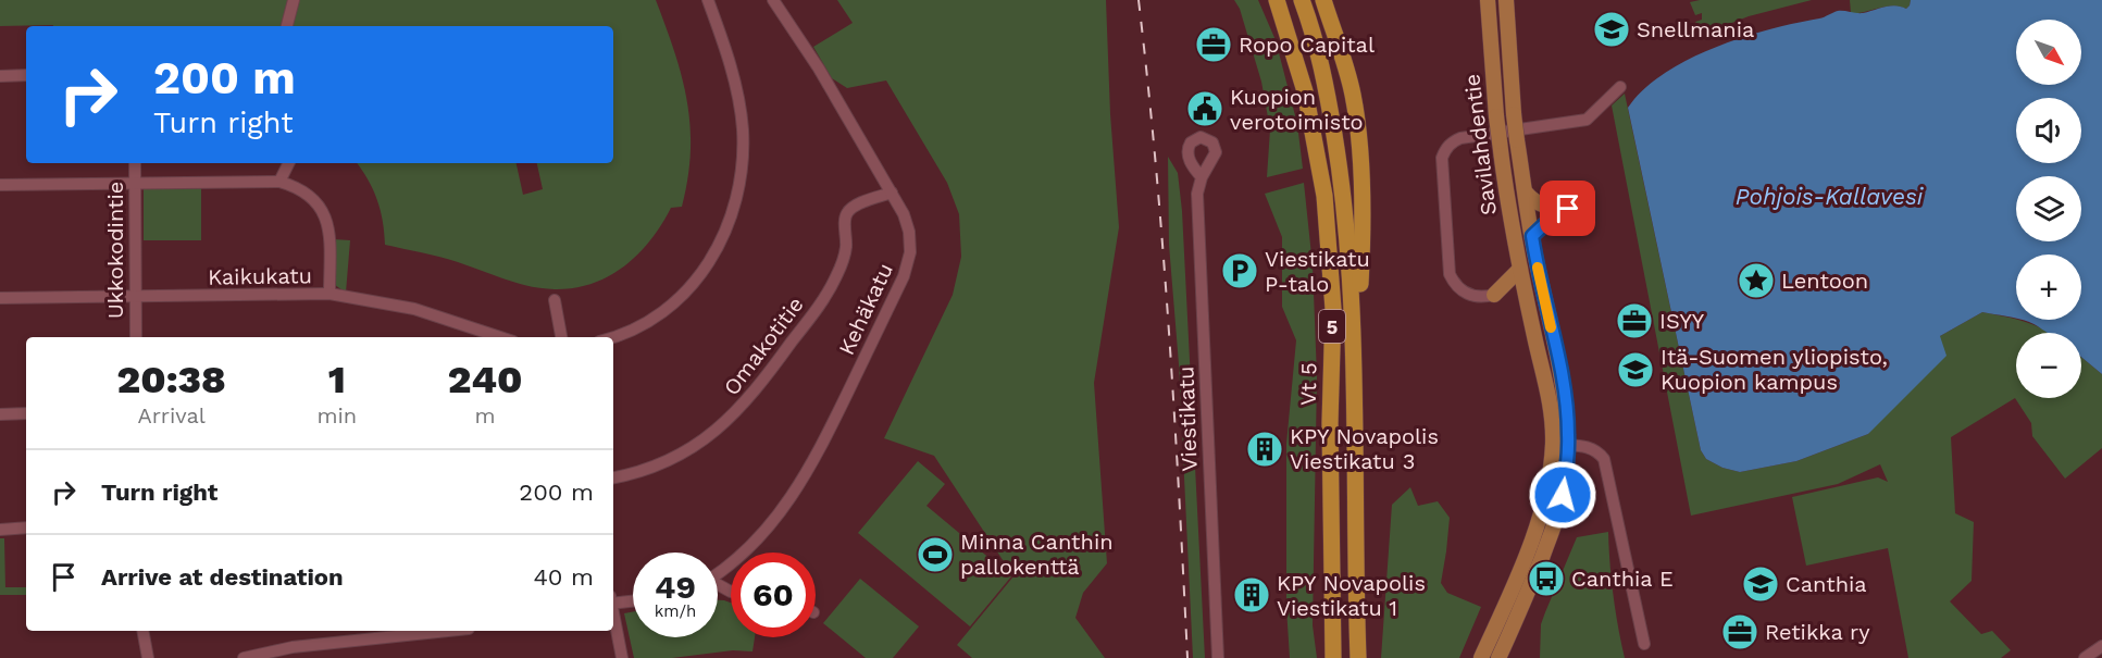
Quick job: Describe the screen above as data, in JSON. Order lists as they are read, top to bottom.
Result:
{
  "streets": {
    "highway": ["5", "Vt 5"],
    "main road": ["Savilahdentie"],
    "street": [
      "Ukkokodintie",
      "Kaikukatu",
      "Kehäkatu",
      "Omakotitie",
      "Viestikatu"
    ]
  },
  "crossings": [
    ["Ukkokodintie", "Kaikukatu"],
    ["Kehäkatu", "Omakotitie"]
  ],
  "water": ["Pohjois-Kallavesi"],
  "places": {
    "school or university": ["Snellmania", "Itä-Suomen yliopisto, Kuopion kampus", "Canthia"],
    "office": ["Ropo Capital", "ISYY", "Retikka ry"],
    "public building": ["Kuopion verotoimisto"],
    "parking": ["Viestikatu P-talo"],
    "place": ["Lentoon"],
    "building": ["KPY Novapolis Viestikatu 3", "KPY Novapolis Viestikatu 1"],
    "sports": ["Minna Canthin pallokenttä"],
    "bus stop": ["Canthia E"]
  },
  "north": "bottom right",
  "page": {
    "map_buttons": ["+", "−"],
    "turn": ["200 m", "Turn right"],
    "eta": [
      "20:38",
      "Arrival",
      "1",
      "min",
      "240",
      "m"
    ],
    "list": [
      {
        "name": "Turn right",
        "value": "200 m"
      },
      {
        "name": "Arrive at destination",
        "value": "40 m"
      }
    ],
    "speed": "49 km/h",
    "limit": "60"
  }
}
